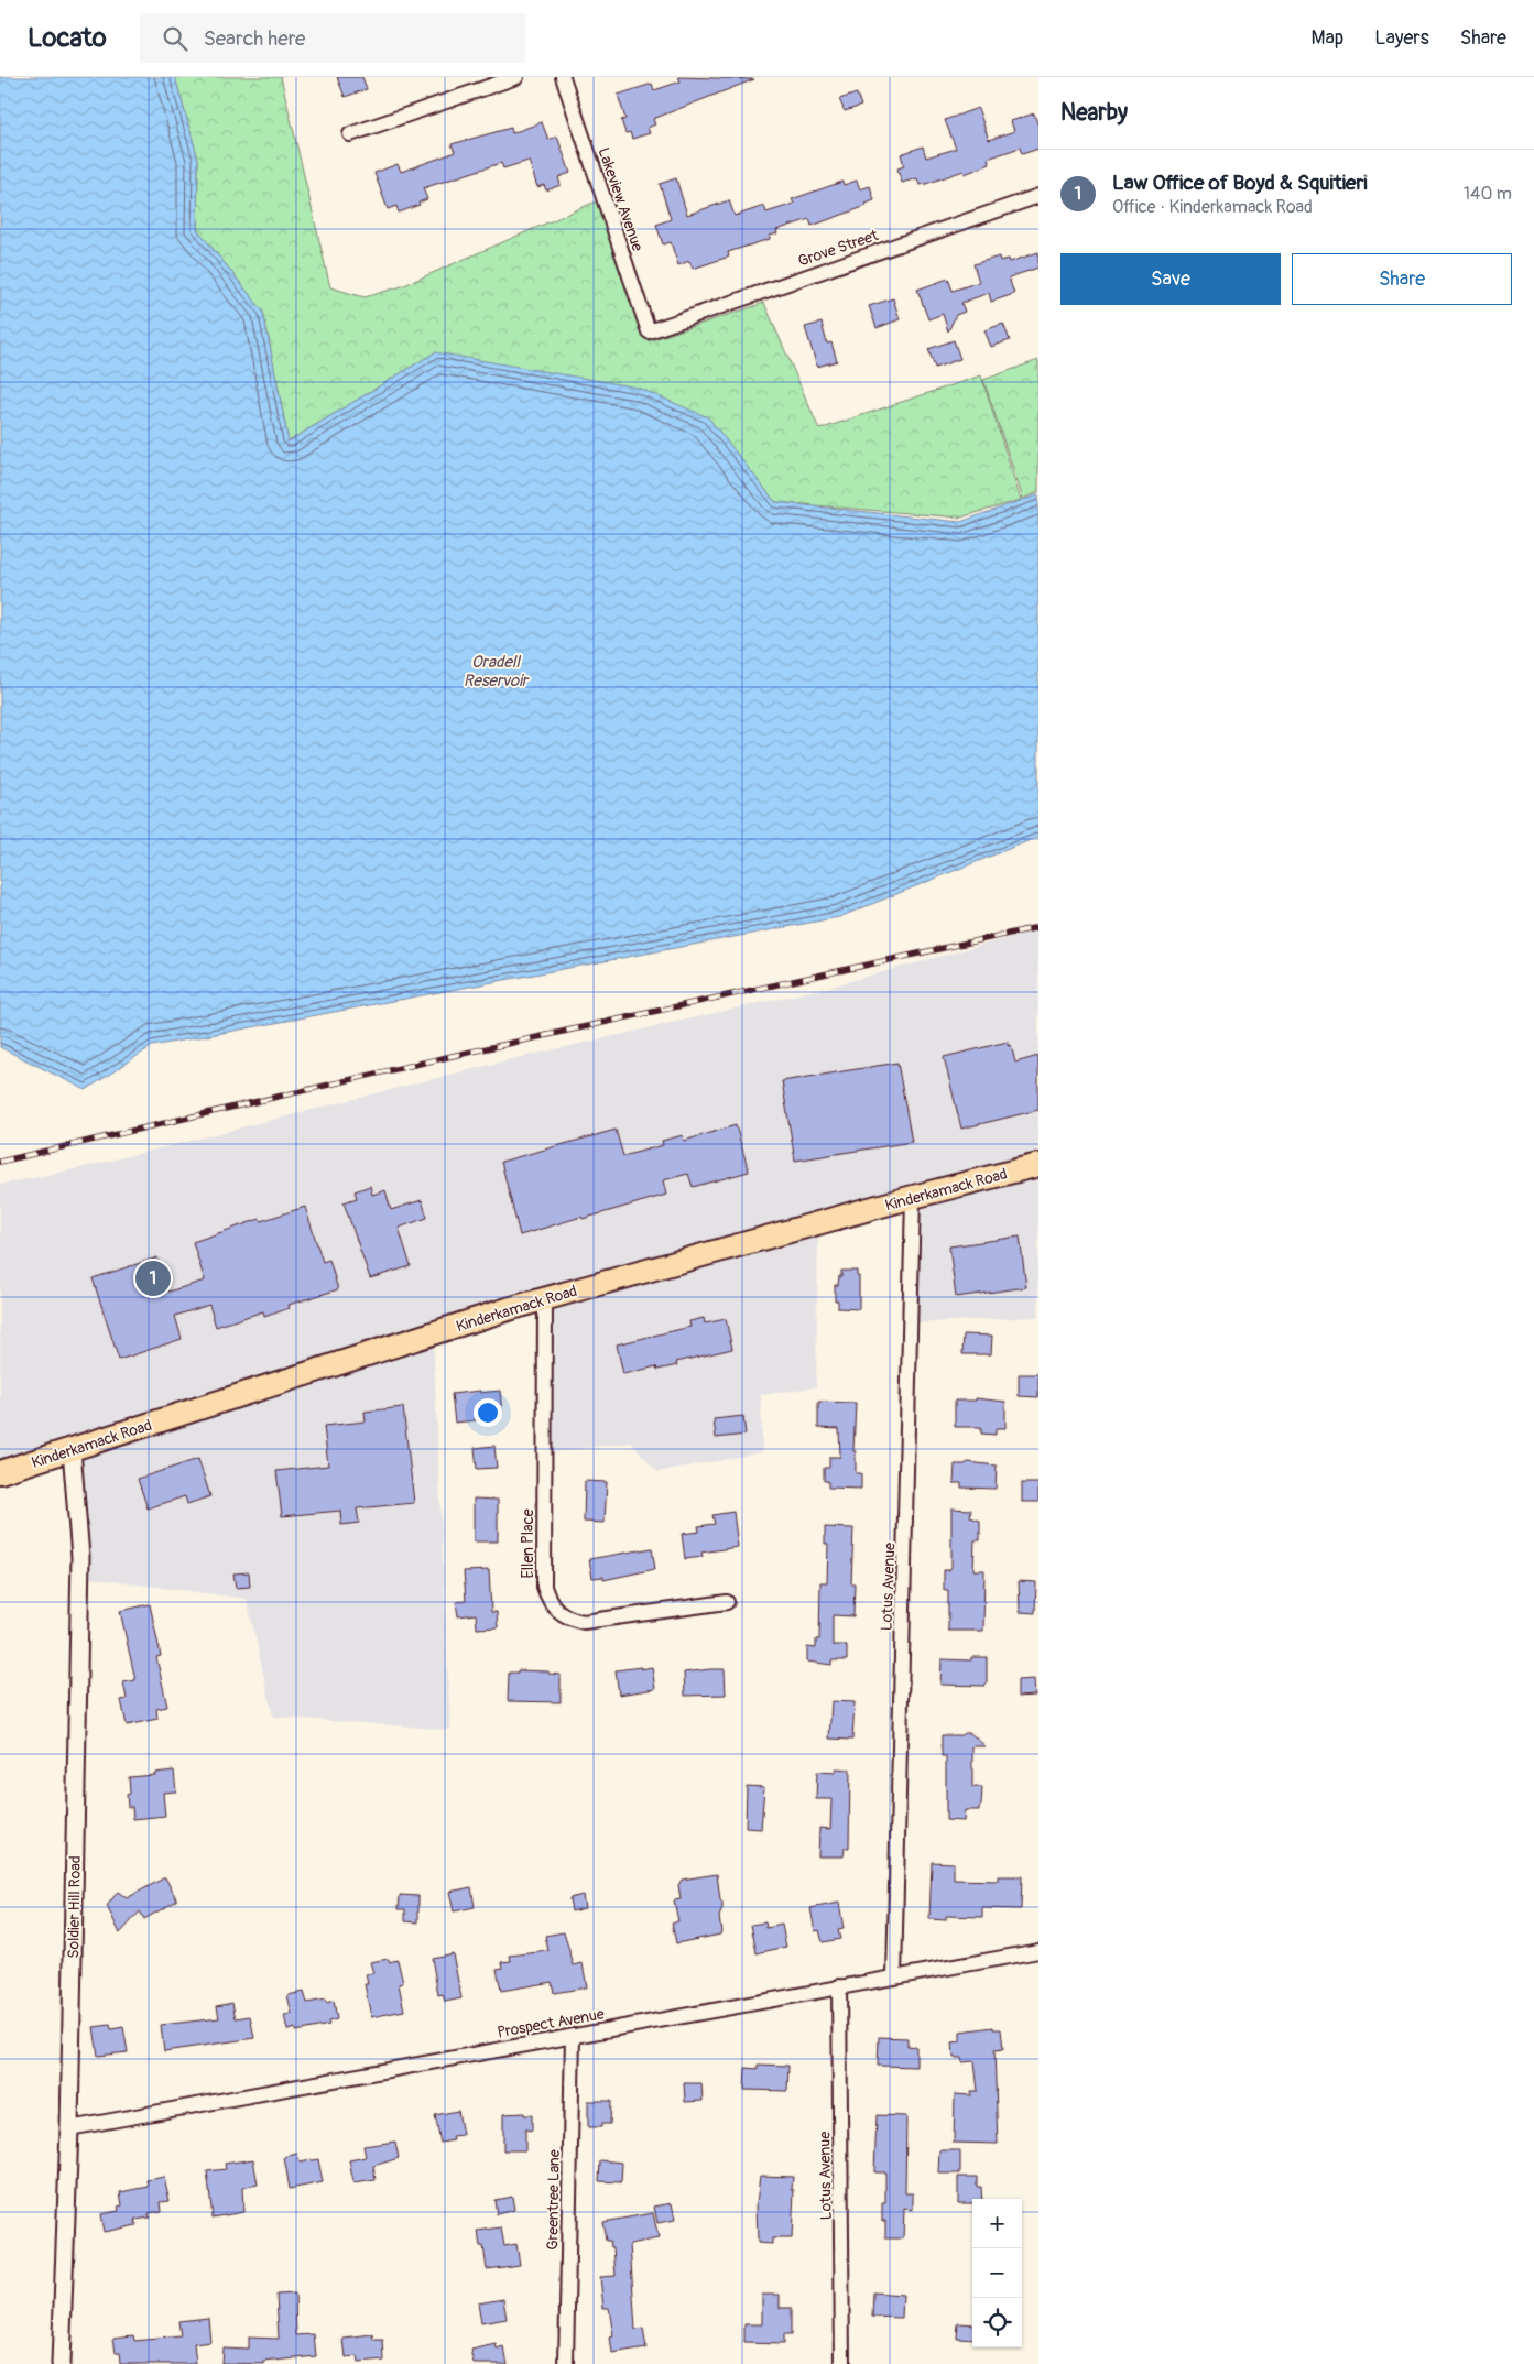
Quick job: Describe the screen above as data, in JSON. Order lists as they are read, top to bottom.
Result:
{
  "streets": {
    "main road": ["Kinderkamack Road"],
    "street": [
      "Lakeview Avenue",
      "Grove Street",
      "Ellen Place",
      "Lotus Avenue",
      "Soldier Hill Road",
      "Prospect Avenue",
      "Greentree Lane"
    ]
  },
  "crossings": [
    ["Lakeview Avenue", "Grove Street"],
    ["Kinderkamack Road", "Ellen Place"],
    ["Kinderkamack Road", "Lotus Avenue"],
    ["Kinderkamack Road", "Soldier Hill Road"],
    ["Lotus Avenue", "Prospect Avenue"],
    ["Soldier Hill Road", "Prospect Avenue"],
    ["Prospect Avenue", "Greentree Lane"]
  ],
  "water": ["Oradell Reservoir"],
  "page": {
    "header": "Locato",
    "search": "Search here",
    "nav": ["Map", "Layers", "Share"],
    "heading": "Nearby",
    "list": [
      {
        "mark": "1",
        "name": "Law Office of Boyd & Squitieri",
        "note": "Office · Kinderkamack Road",
        "value": "140 m"
      }
    ],
    "buttons": ["Save", "Share"],
    "pins": "1",
    "map_buttons": ["+", "−"]
  }
}
